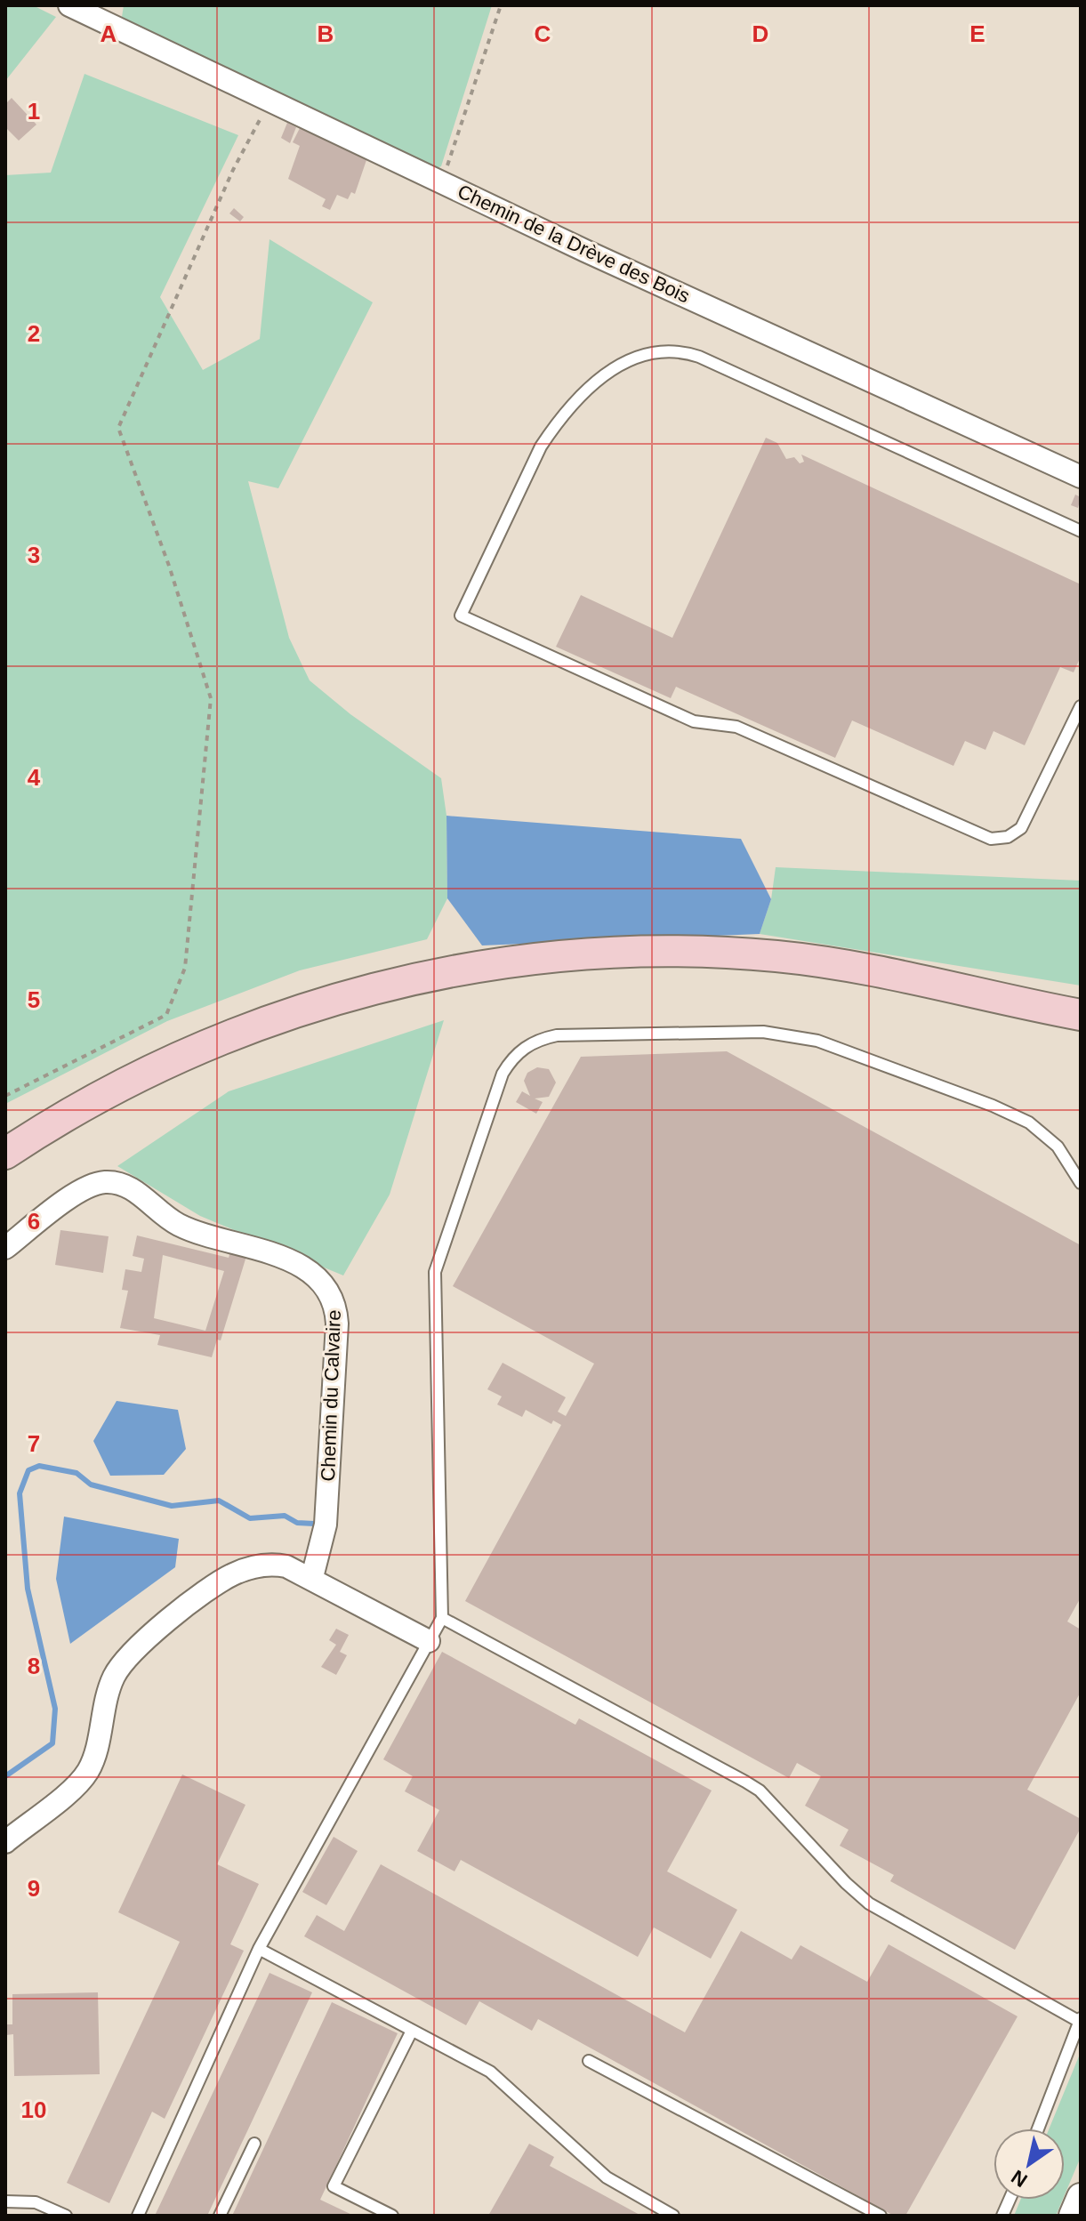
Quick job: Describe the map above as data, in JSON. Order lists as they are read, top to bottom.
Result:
{
  "streets": {
    "street": ["Chemin de la Drève des Bois", "Chemin du Calvaire"]
  },
  "north": "bottom left",
  "grid": {
    "columns": [
      "A",
      "B",
      "C",
      "D",
      "E"
    ],
    "rows": [
      "1",
      "2",
      "3",
      "4",
      "5",
      "6",
      "7",
      "8",
      "9",
      "10"
    ]
  }
}
